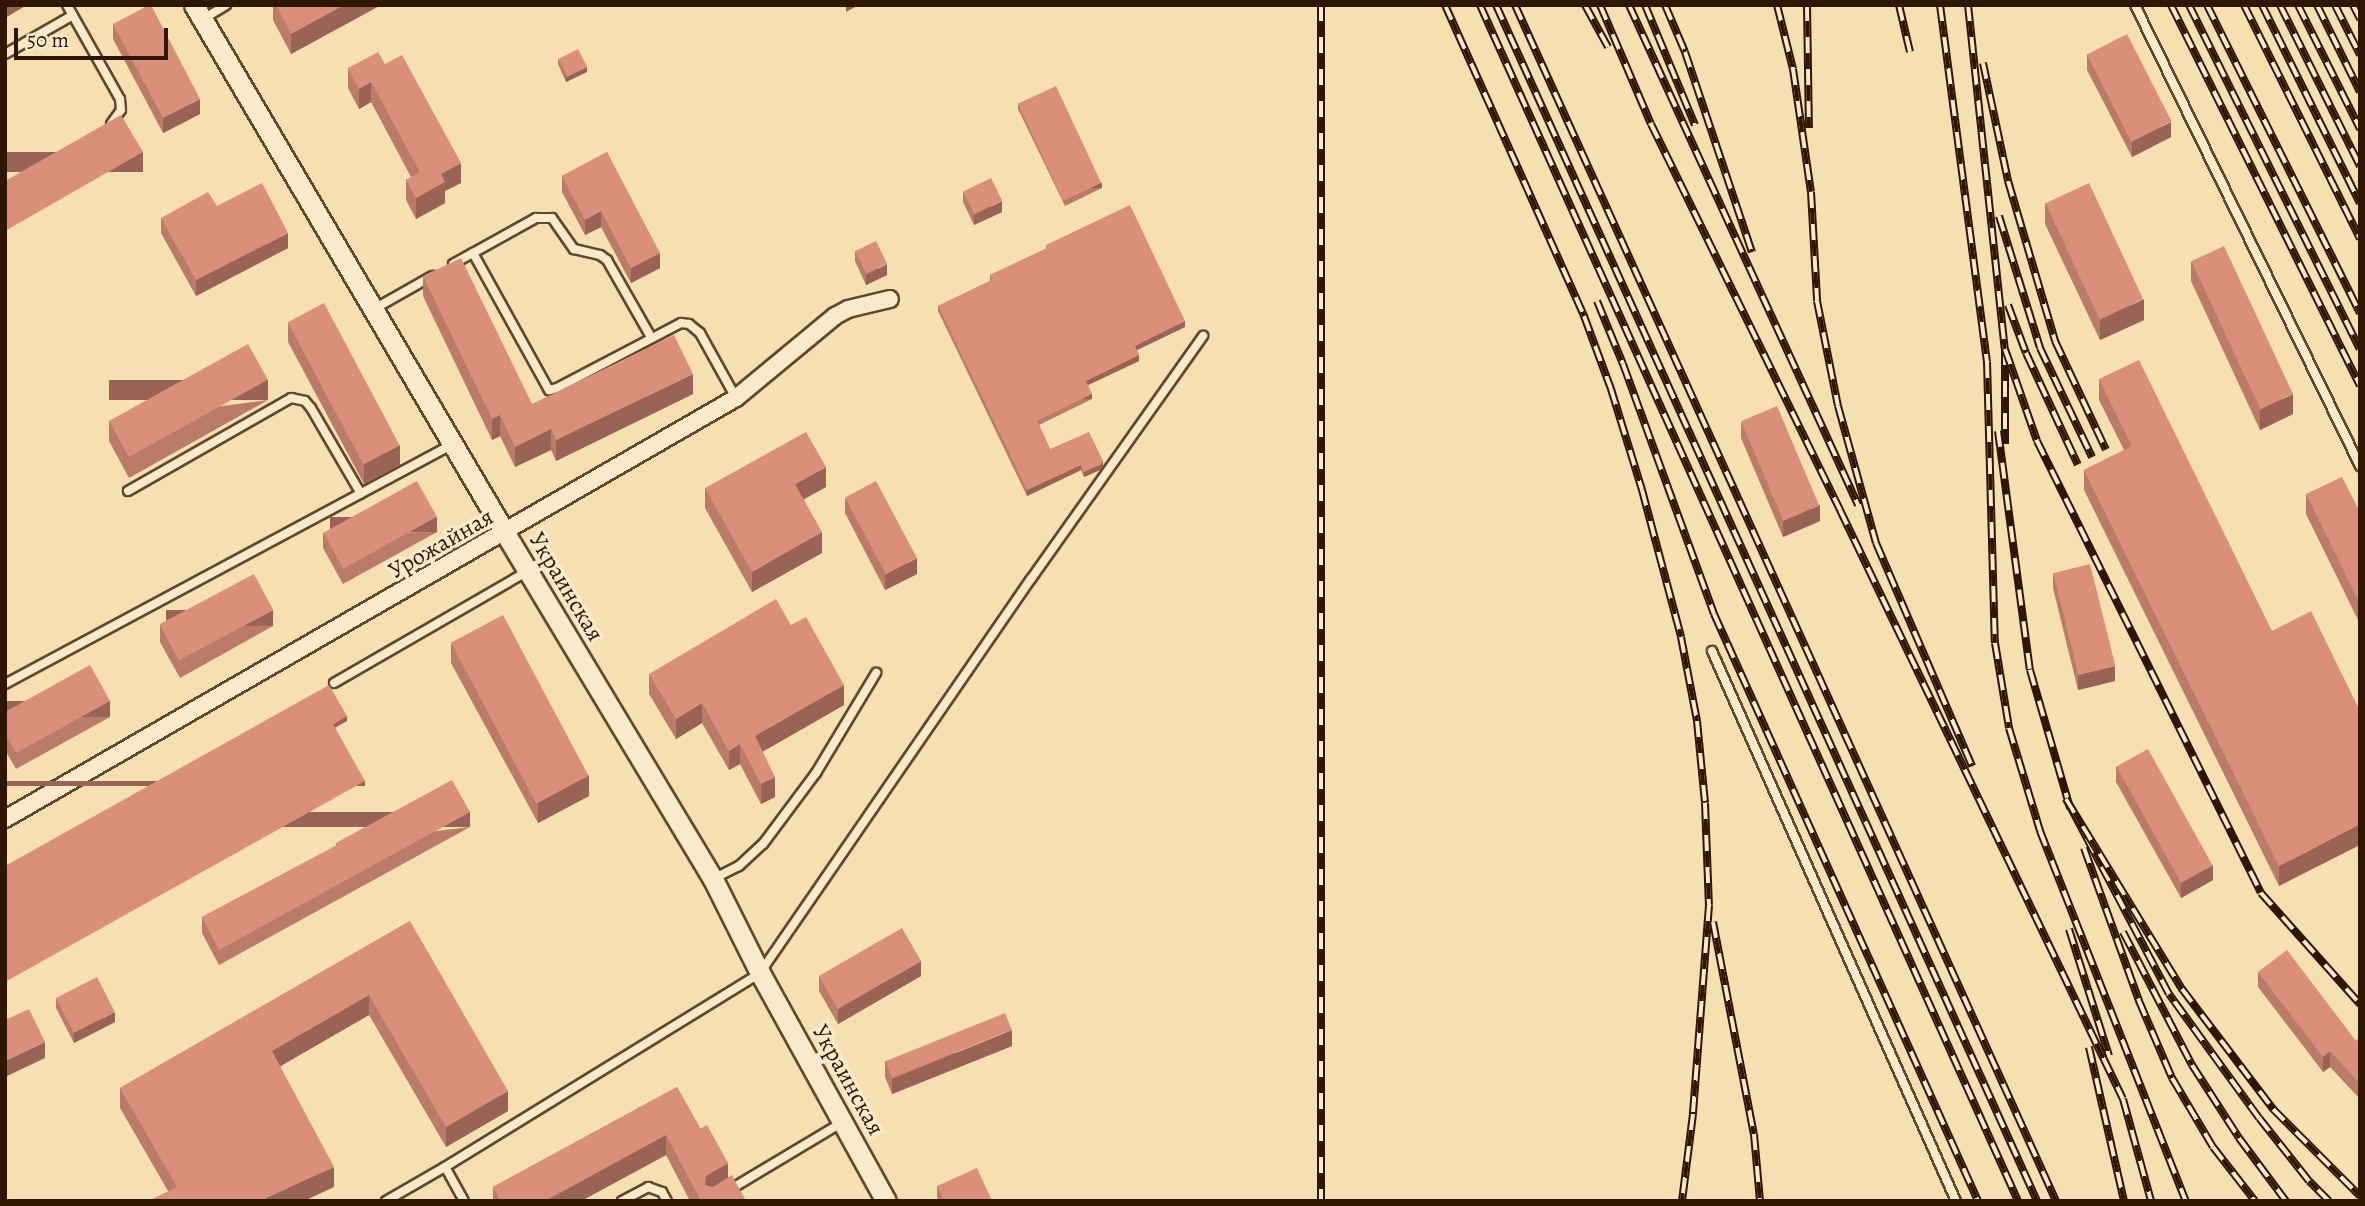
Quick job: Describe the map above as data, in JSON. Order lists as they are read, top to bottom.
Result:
{
  "streets": {
    "street": ["Урожайная", "Украинская"]
  },
  "crossings": [
    ["Урожайная", "Украинская"]
  ],
  "scale_bar": "50 m"
}
